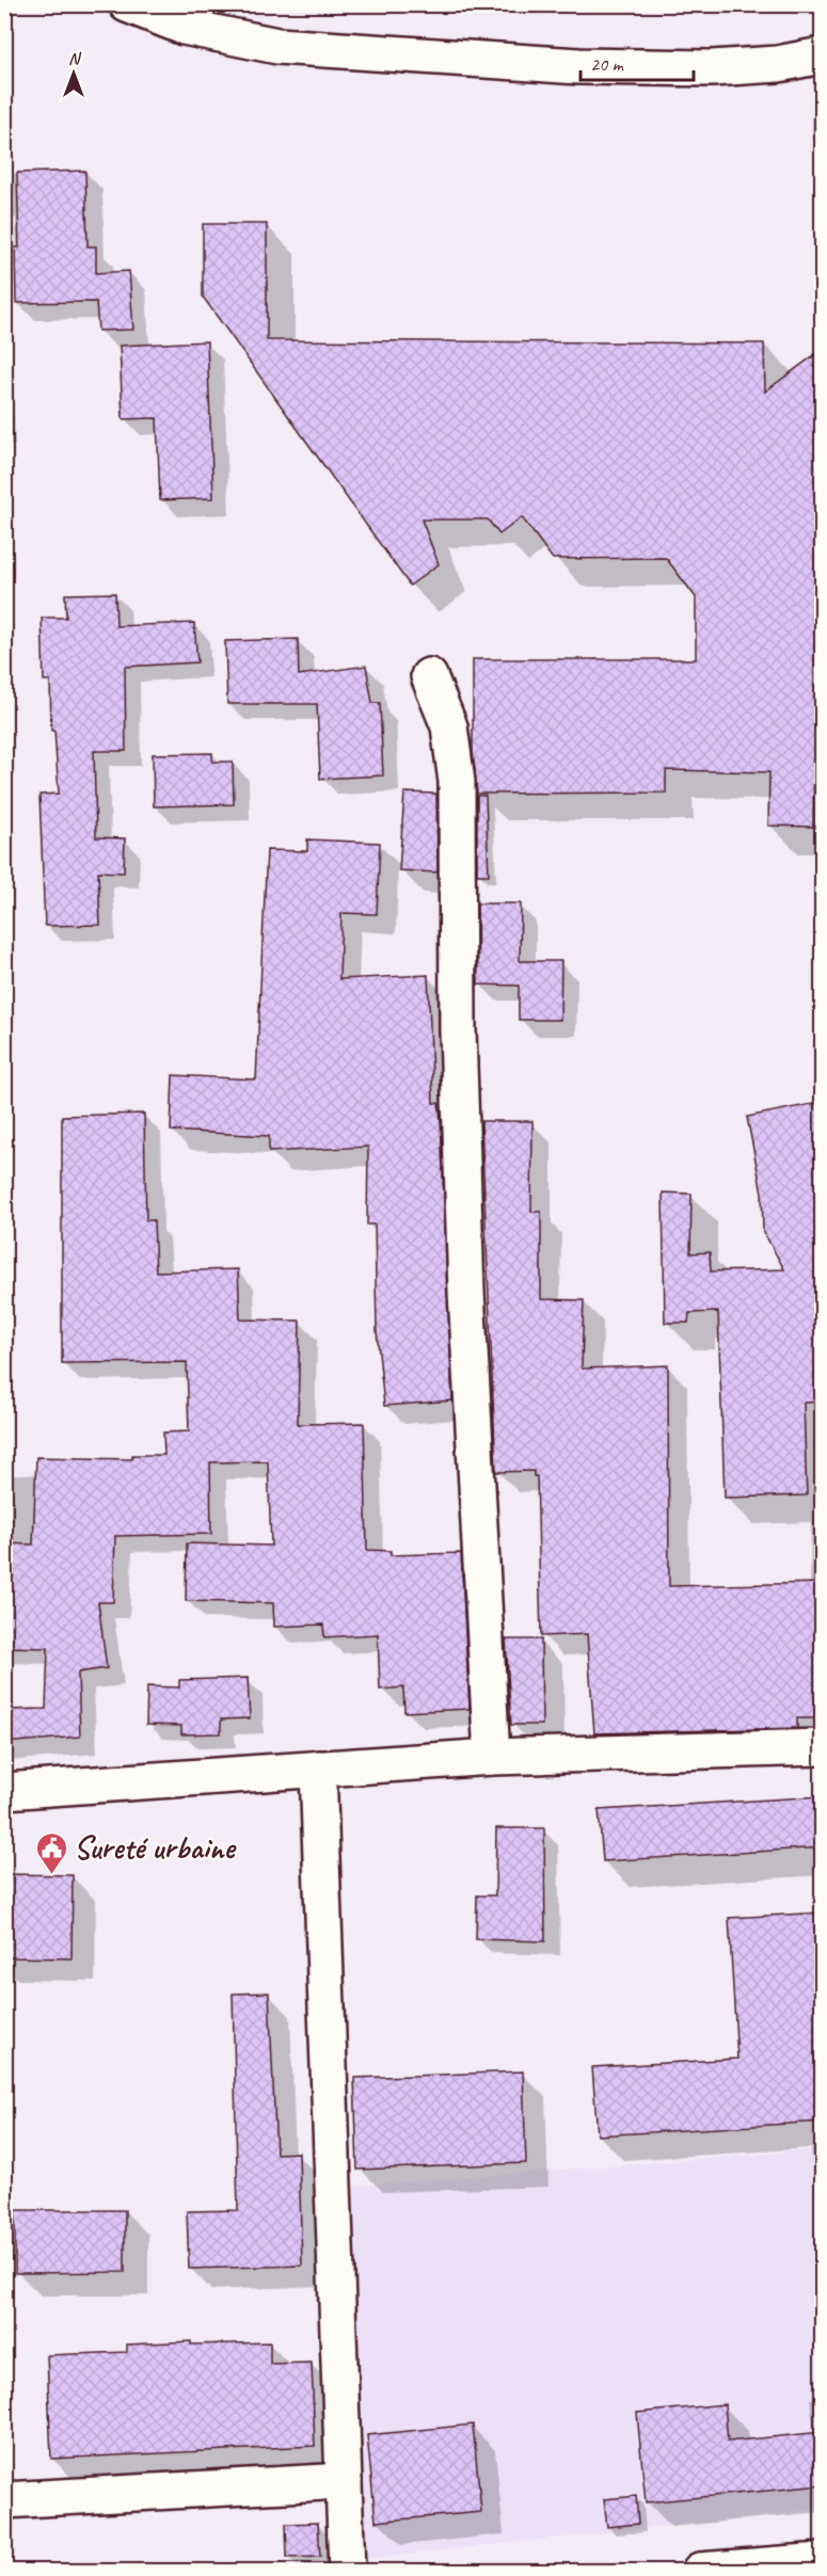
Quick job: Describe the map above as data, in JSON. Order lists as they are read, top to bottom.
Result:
{
  "places": {
    "public building": ["Sureté urbaine"]
  },
  "scale_bar": "20 m",
  "north": "top"
}
